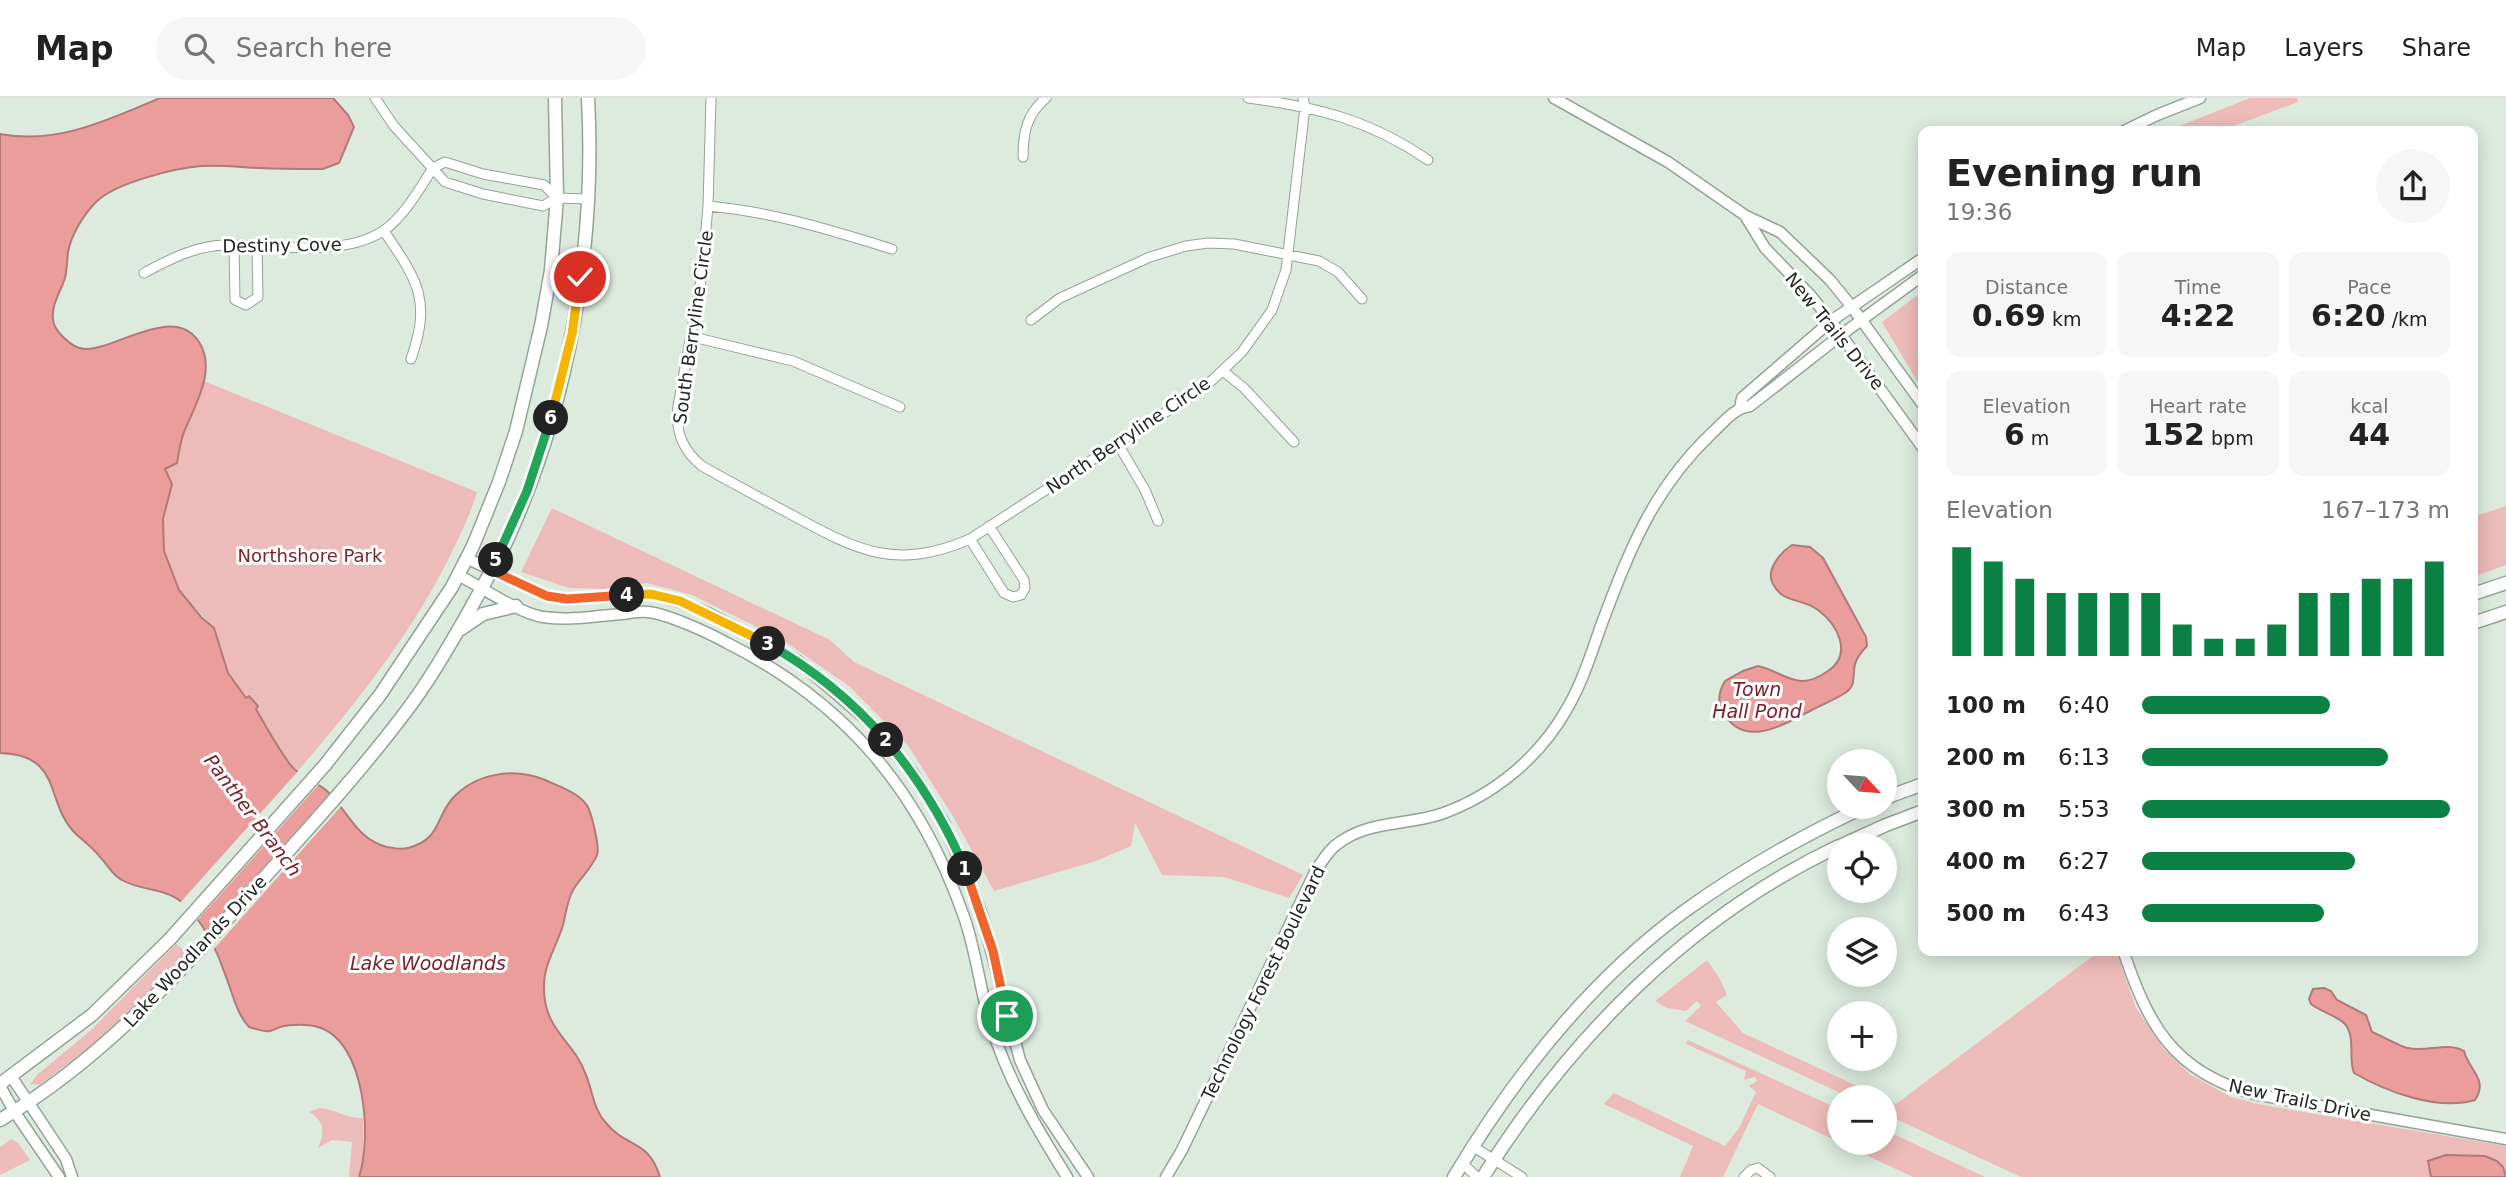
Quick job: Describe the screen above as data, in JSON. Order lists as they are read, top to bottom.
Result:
{
  "streets": {
    "main road": ["Lake Woodlands Drive"],
    "street": [
      "Destiny Cove",
      "South Berryline Circle",
      "New Trails Drive",
      "North Berryline Circle",
      "Technology Forest Boulevard"
    ]
  },
  "crossings": [
    ["South Berryline Circle", "North Berryline Circle"],
    ["New Trails Drive", "Technology Forest Boulevard"]
  ],
  "water": ["Town Hall Pond", "Panther Branch", "Lake Woodlands"],
  "parks": ["Northshore Park"],
  "north": "bottom right",
  "page": {
    "header": "Map",
    "search": "Search here",
    "nav": ["Map", "Layers", "Share"],
    "heading": ["Evening run", "19:36"],
    "stats": [
      ["Distance", "0.69 km"],
      ["Time", "4:22"],
      ["Pace", "6:20 /km"],
      ["Elevation", "6 m"],
      ["Heart rate", "152 bpm"],
      ["kcal", "44"]
    ],
    "pins": [
      "6",
      "5",
      "4",
      "3",
      "2",
      "1"
    ],
    "chart": ["Elevation", "167–173 m"],
    "list": [
      {
        "name": "100 m",
        "note": "6:40"
      },
      {
        "name": "200 m",
        "note": "6:13"
      },
      {
        "name": "300 m",
        "note": "5:53"
      },
      {
        "name": "400 m",
        "note": "6:27"
      },
      {
        "name": "500 m",
        "note": "6:43"
      }
    ],
    "map_buttons": ["+", "−"]
  }
}
